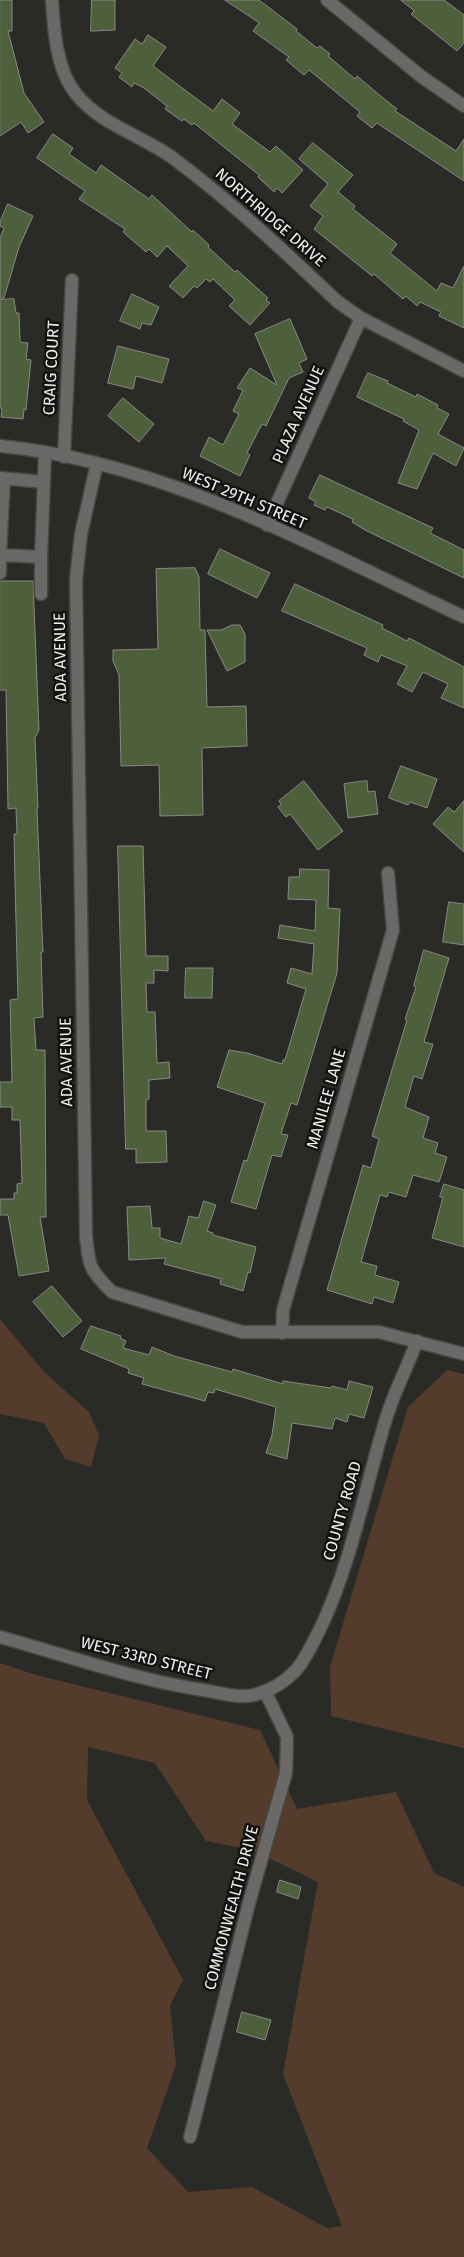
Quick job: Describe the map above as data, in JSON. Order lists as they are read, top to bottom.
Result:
{
  "streets": {
    "street": [
      "NORTHRIDGE DRIVE",
      "CRAIG COURT",
      "PLAZA AVENUE",
      "WEST 29TH STREET",
      "ADA AVENUE",
      "MANILEE LANE",
      "COUNTY ROAD",
      "WEST 33RD STREET",
      "COMMONWEALTH DRIVE"
    ]
  },
  "crossings": [
    ["NORTHRIDGE DRIVE", "PLAZA AVENUE"],
    ["CRAIG COURT", "WEST 29TH STREET"],
    ["PLAZA AVENUE", "WEST 29TH STREET"],
    ["WEST 29TH STREET", "ADA AVENUE"],
    ["ADA AVENUE", "MANILEE LANE"],
    ["ADA AVENUE", "COUNTY ROAD"],
    ["COUNTY ROAD", "WEST 33RD STREET"],
    ["WEST 33RD STREET", "COMMONWEALTH DRIVE"]
  ]
}
